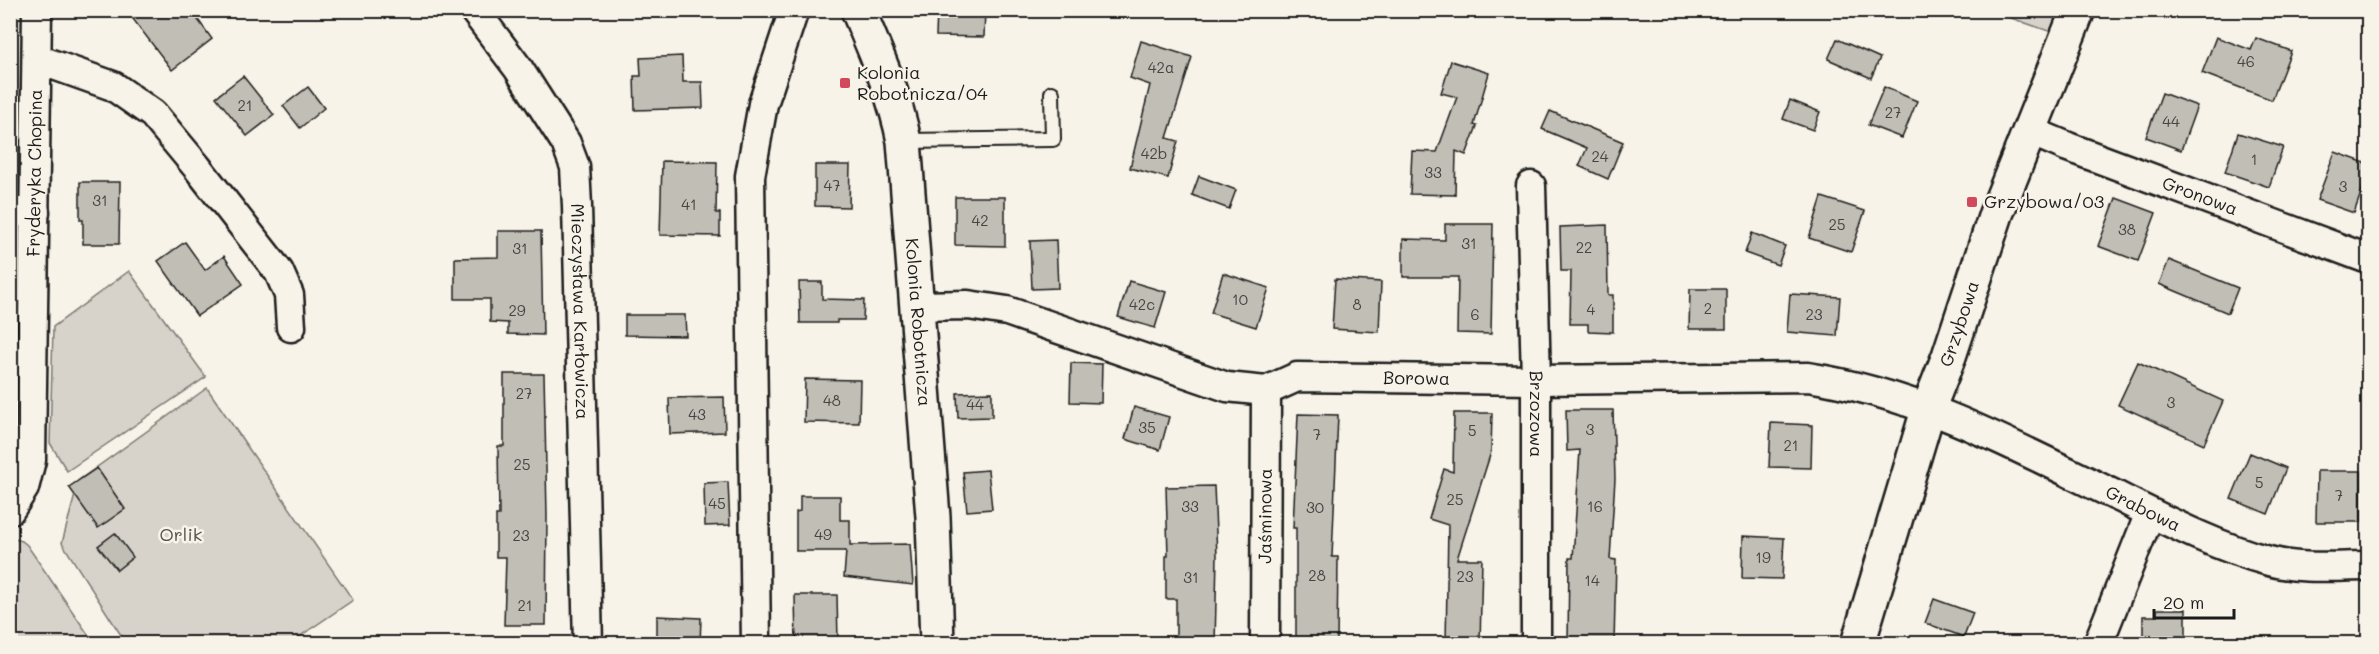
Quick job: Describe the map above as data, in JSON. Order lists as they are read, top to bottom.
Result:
{
  "streets": {
    "main road": ["Kolonia Robotnicza", "Grzybowa"],
    "street": [
      "Fryderyka Chopina",
      "Gronowa",
      "Mieczysława Karłowicza",
      "Borowa",
      "Brzozowa",
      "Grabowa",
      "Jaśminowa"
    ]
  },
  "crossings": [
    ["Gronowa", "Grzybowa"],
    ["Kolonia Robotnicza", "Borowa"],
    ["Grzybowa", "Borowa"],
    ["Grzybowa", "Grabowa"],
    ["Borowa", "Brzozowa"],
    ["Borowa", "Grabowa"],
    ["Borowa", "Jaśminowa"]
  ],
  "parks": ["Orlik"],
  "places": {
    "transit": ["Kolonia Robotnicza/04", "Grzybowa/03"]
  },
  "house_numbers": [
    "46",
    "42a",
    "21",
    "27",
    "44",
    "42b",
    "24",
    "1",
    "33",
    "47",
    "3",
    "31",
    "41",
    "42",
    "25",
    "38",
    "31",
    "22",
    "31",
    "10",
    "42c",
    "8",
    "2",
    "4",
    "29",
    "6",
    "23",
    "27",
    "48",
    "3",
    "44",
    "43",
    "35",
    "3",
    "5",
    "7",
    "21",
    "25",
    "5",
    "7",
    "25",
    "45",
    "33",
    "16",
    "30",
    "49",
    "23",
    "19",
    "28",
    "23",
    "31",
    "14",
    "21"
  ],
  "scale_bar": "20 m"
}
